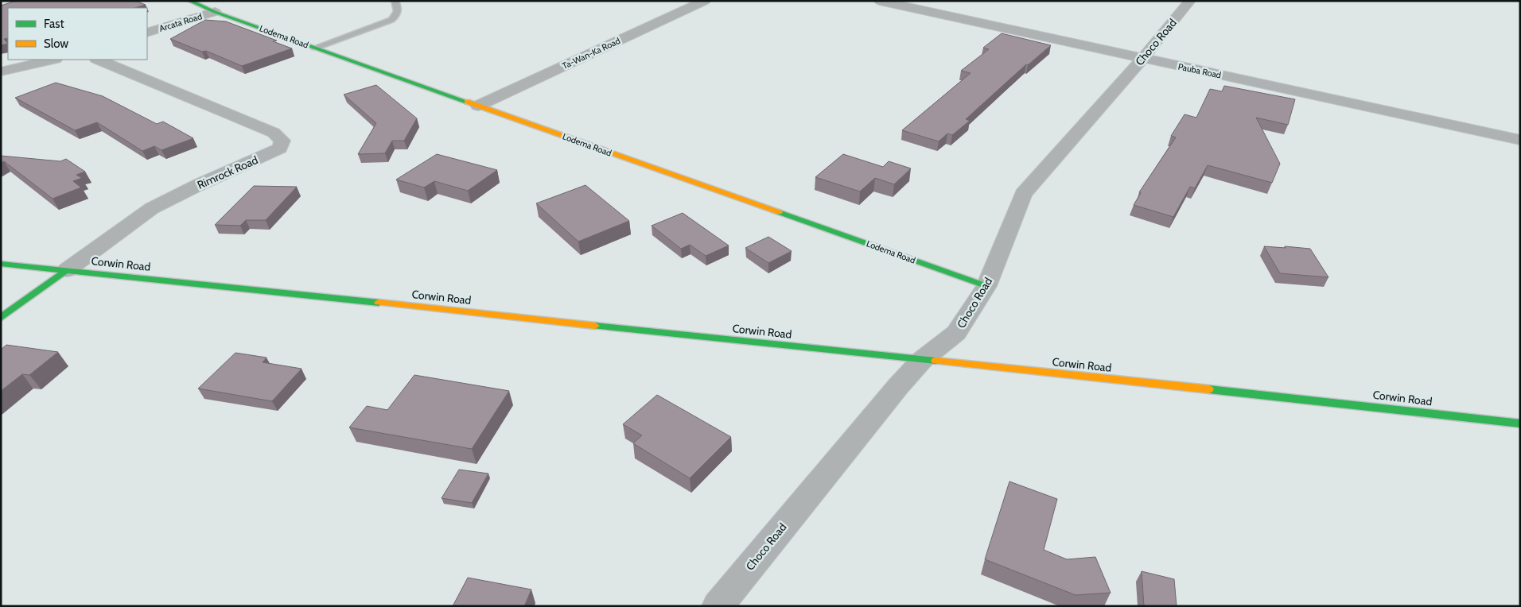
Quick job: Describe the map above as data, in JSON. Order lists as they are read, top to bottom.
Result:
{
  "streets": {
    "street": [
      "Arcata Road",
      "Lodema Road",
      "Choco Road",
      "Ta-Wan-Ka Road",
      "Pauba Road",
      "Rimrock Road",
      "Corwin Road"
    ]
  },
  "crossings": [
    ["Arcata Road", "Lodema Road"],
    ["Lodema Road", "Choco Road"],
    ["Lodema Road", "Ta-Wan-Ka Road"],
    ["Choco Road", "Pauba Road"],
    ["Choco Road", "Corwin Road"],
    ["Rimrock Road", "Corwin Road"]
  ],
  "legend": ["Fast", "Slow"]
}
